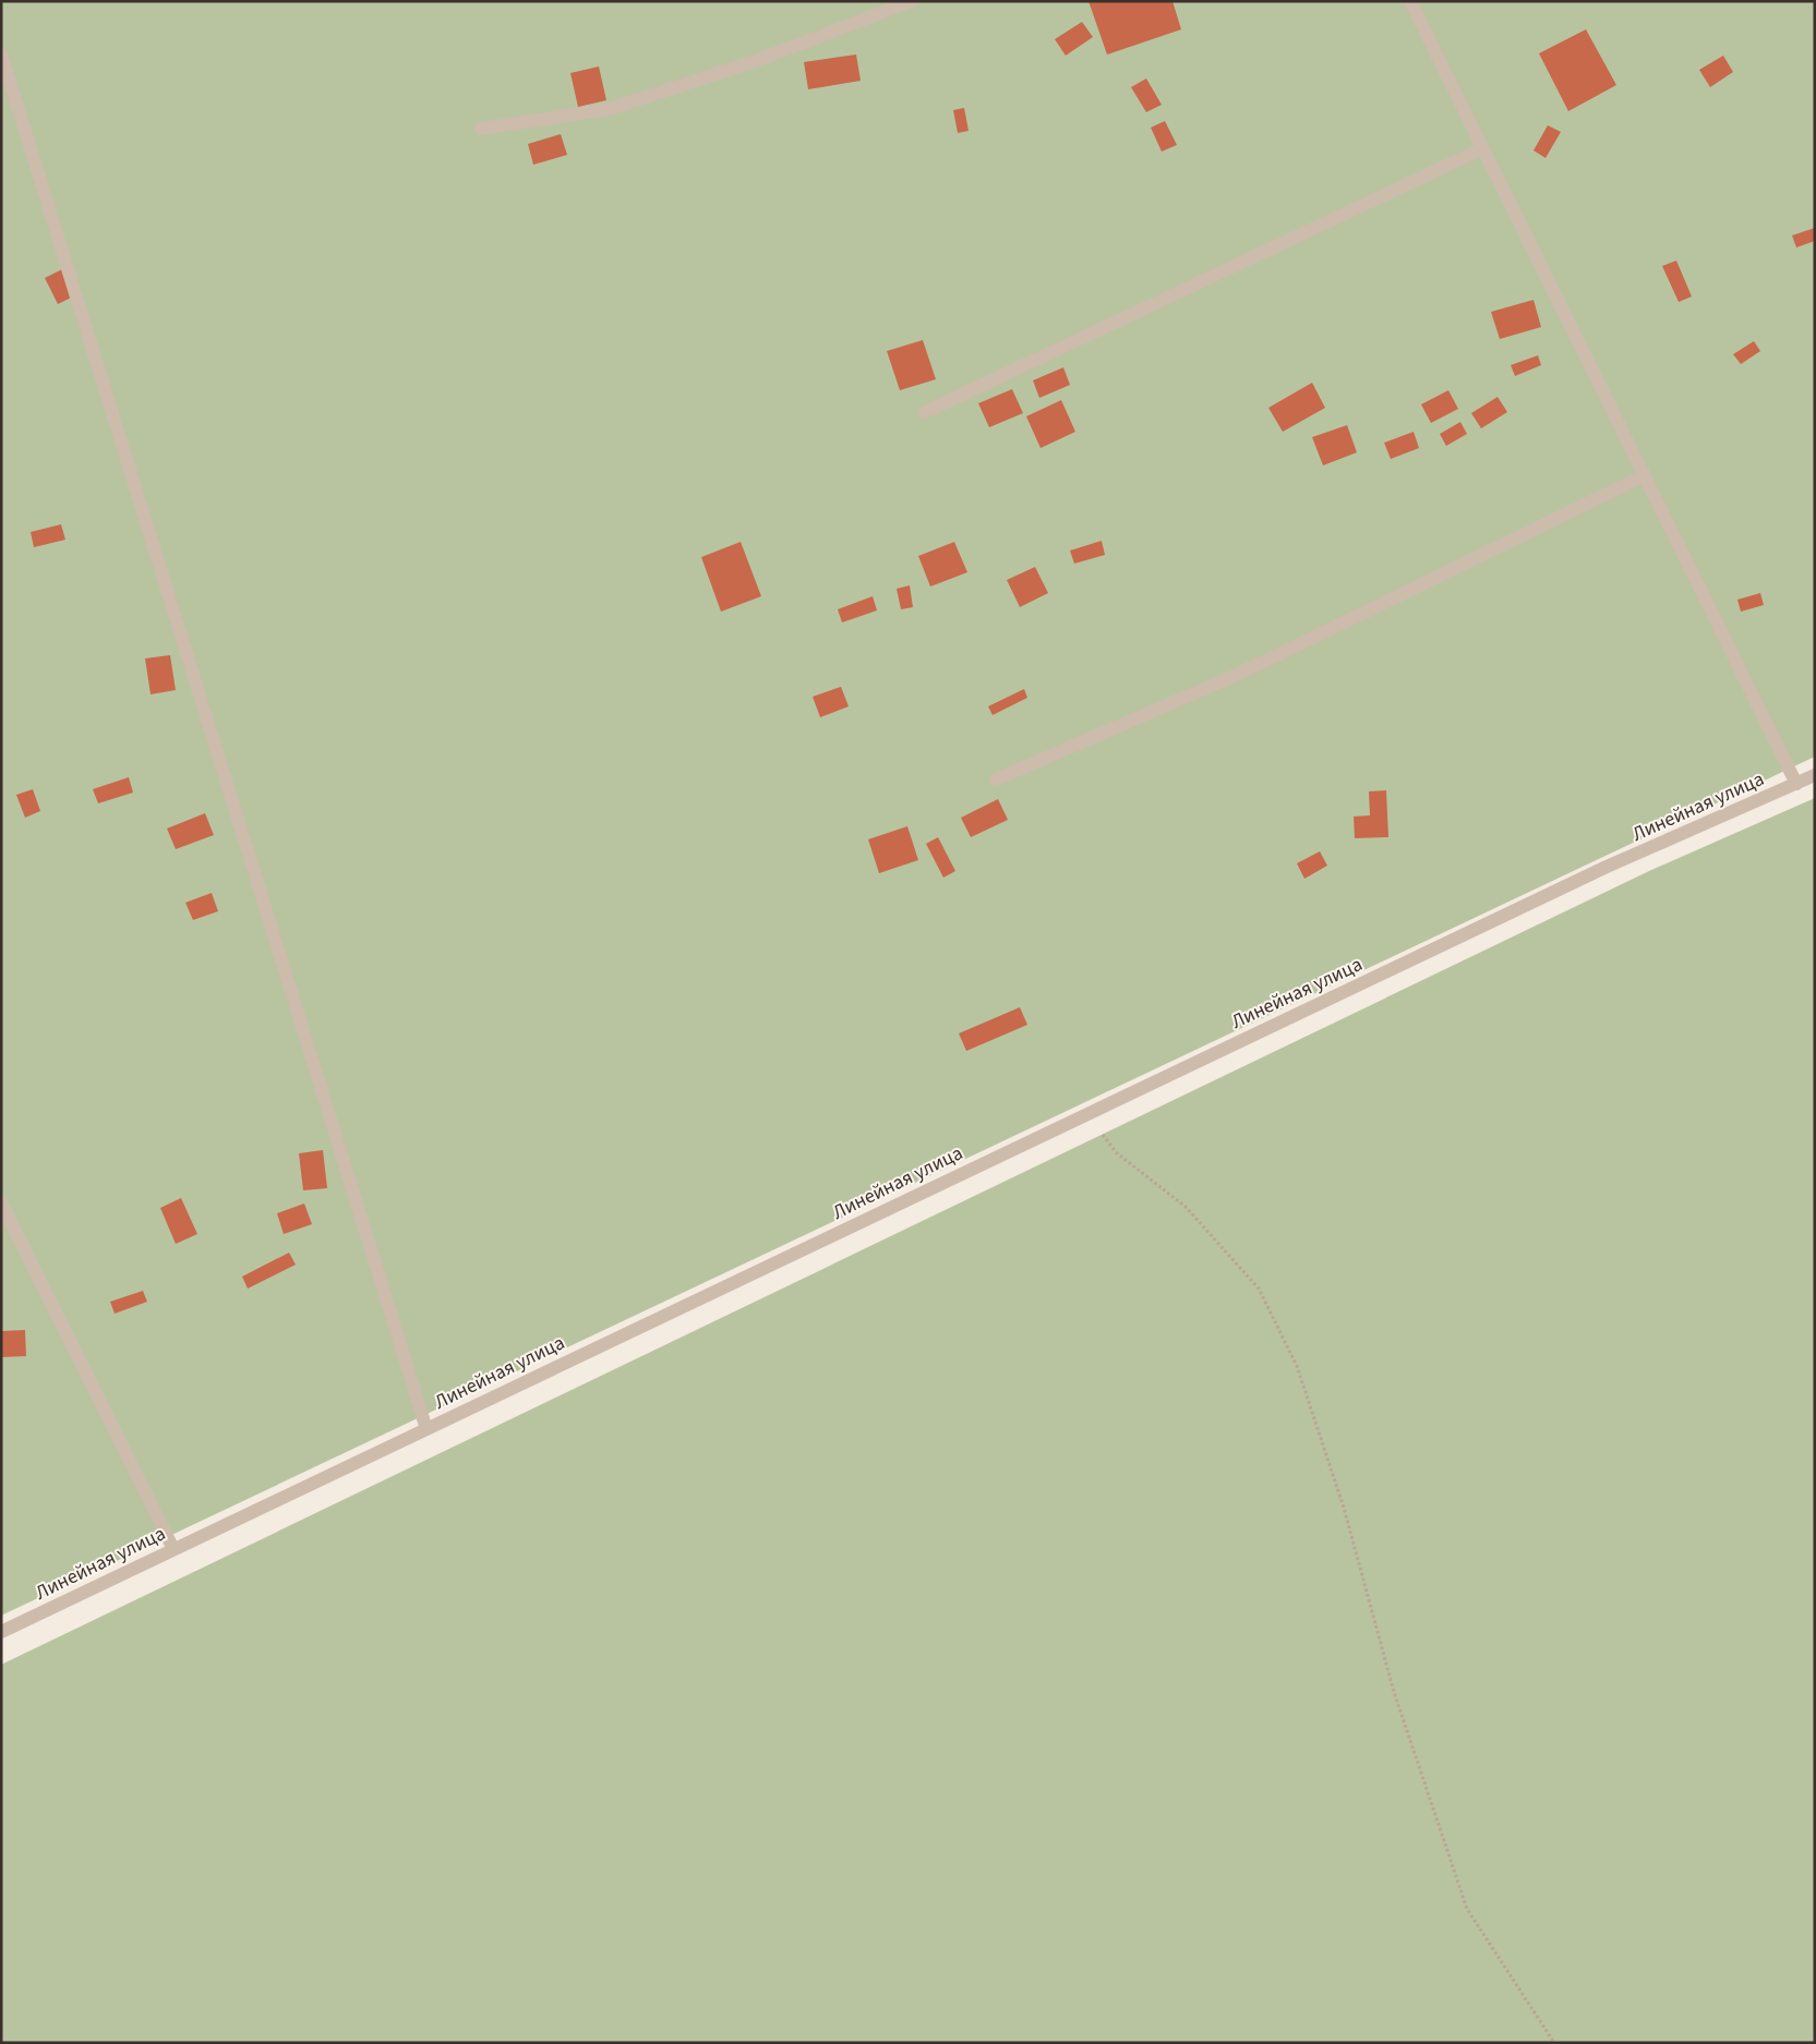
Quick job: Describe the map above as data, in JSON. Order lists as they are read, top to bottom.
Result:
{
  "streets": {
    "street": ["Линейная улица"]
  }
}
